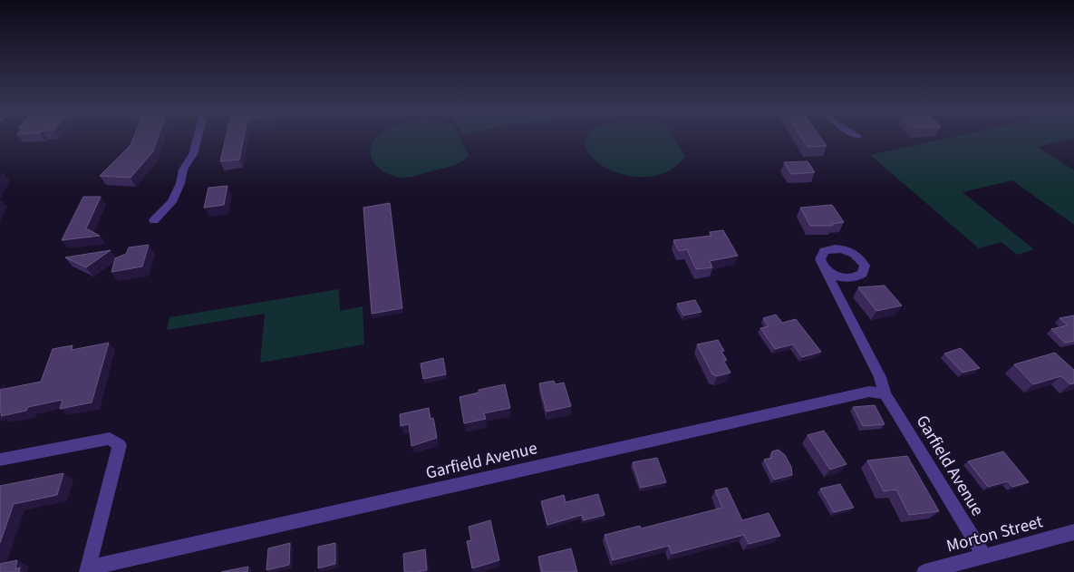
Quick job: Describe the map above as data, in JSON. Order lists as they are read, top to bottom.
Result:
{
  "streets": {
    "street": ["Garfield Avenue", "Morton Street"]
  },
  "crossings": [
    ["Garfield Avenue", "Morton Street"]
  ]
}
